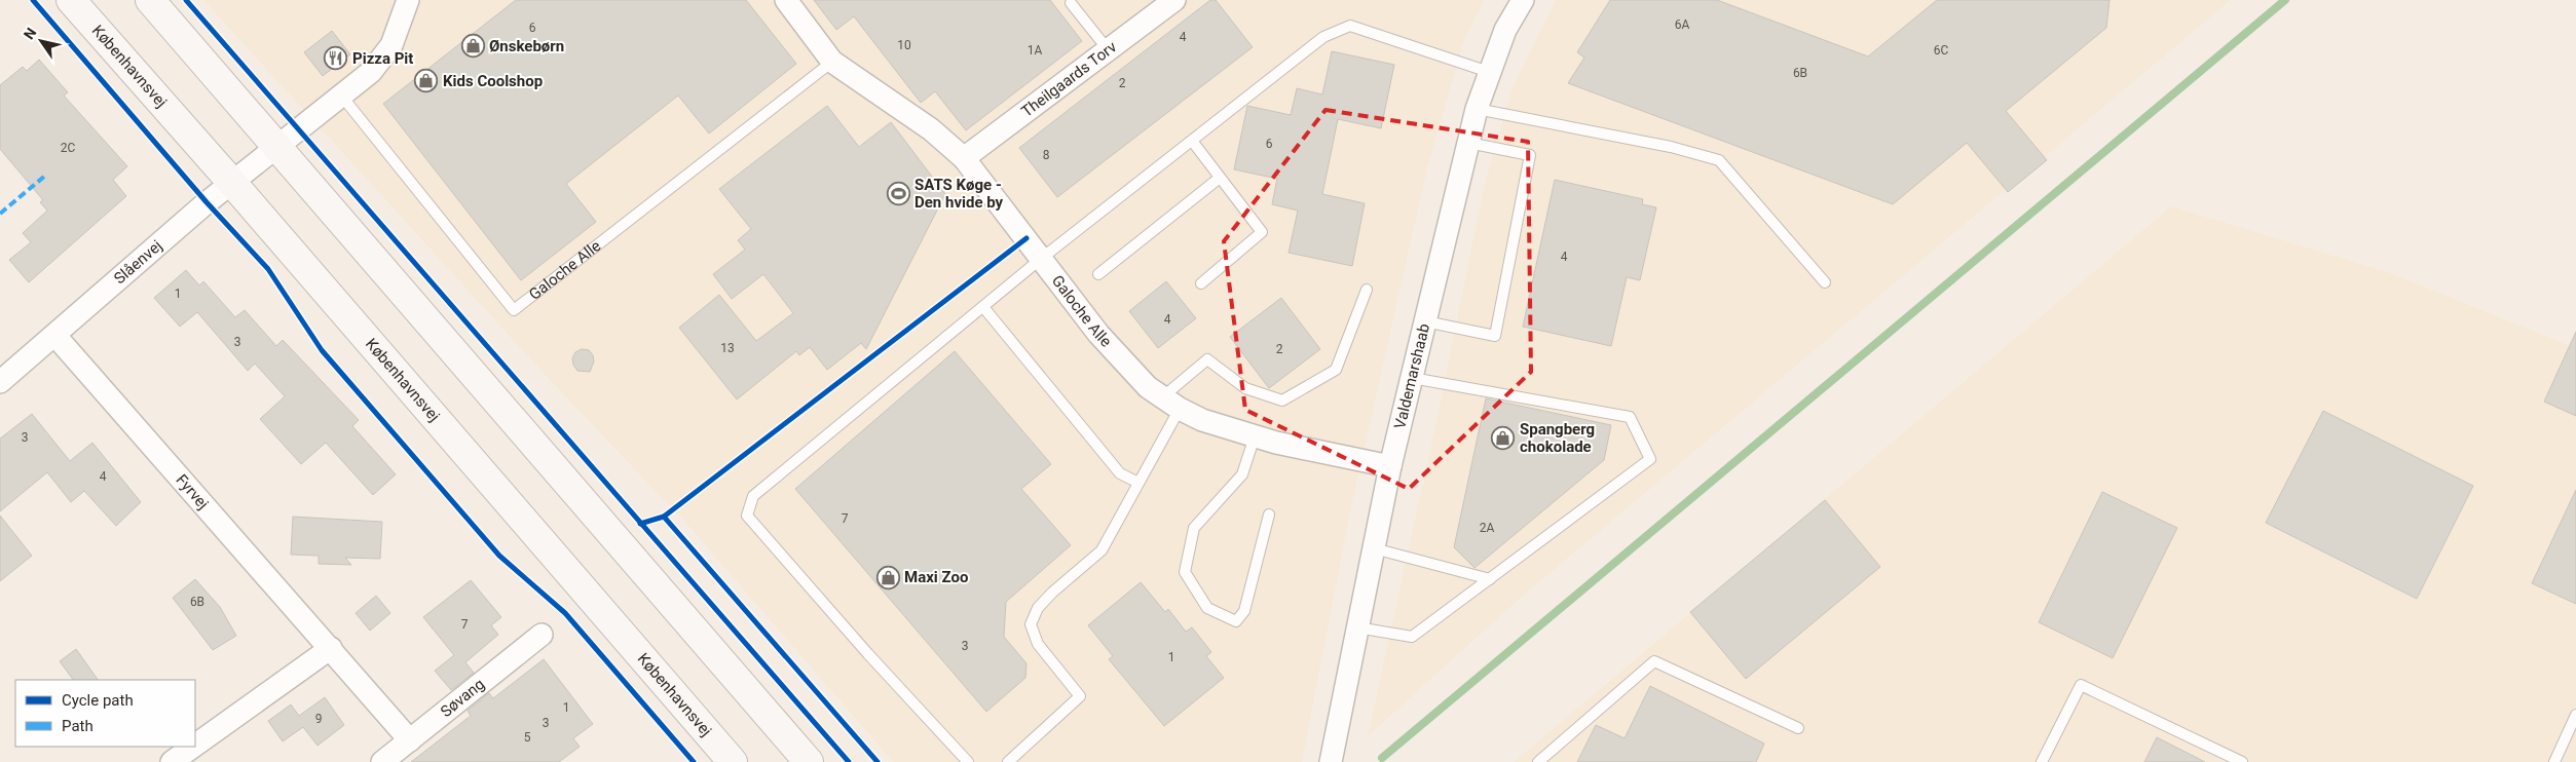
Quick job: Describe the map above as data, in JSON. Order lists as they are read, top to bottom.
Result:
{
  "streets": {
    "main road": ["Københavnsvej"],
    "street": [
      "Theilgaards Torv",
      "Slåenvej",
      "Galoche Alle",
      "Valdemarshaab",
      "Fyrvej",
      "Søvang"
    ]
  },
  "crossings": [
    ["Københavnsvej", "Slåenvej"],
    ["Theilgaards Torv", "Galoche Alle"],
    ["Slåenvej", "Galoche Alle"],
    ["Slåenvej", "Fyrvej"],
    ["Galoche Alle", "Valdemarshaab"],
    ["Fyrvej", "Søvang"]
  ],
  "places": {
    "shop": [
      "Ønskebørn",
      "Kids Coolshop",
      "Spangberg chokolade",
      "Maxi Zoo"
    ],
    "restaurant": ["Pizza Pit"],
    "sports": ["SATS Køge - Den hvide by"]
  },
  "house_numbers": [
    "6A",
    "6",
    "4",
    "10",
    "1A",
    "6C",
    "6B",
    "2",
    "6",
    "2C",
    "8",
    "4",
    "1",
    "4",
    "3",
    "13",
    "2",
    "3",
    "4",
    "7",
    "2A",
    "6B",
    "7",
    "3",
    "1",
    "1",
    "9",
    "3",
    "5"
  ],
  "legend": ["Cycle path", "Path"],
  "north": "top left"
}
